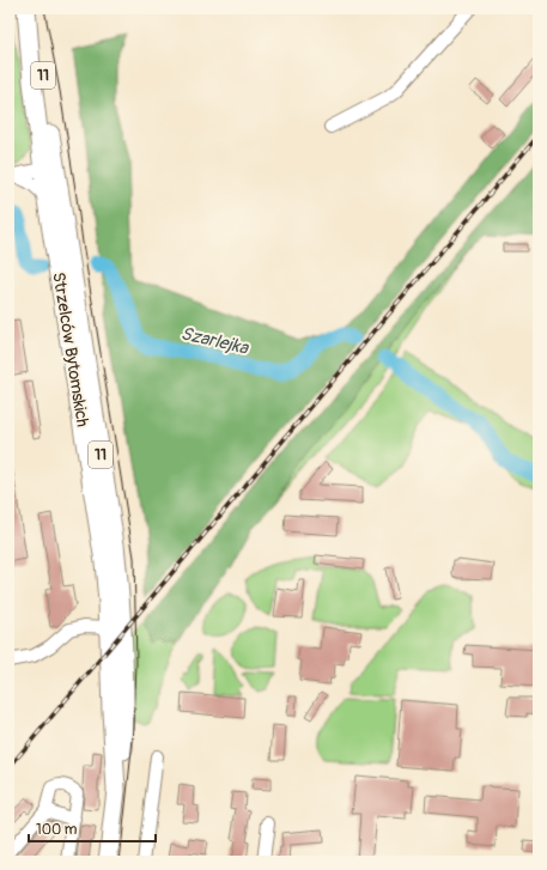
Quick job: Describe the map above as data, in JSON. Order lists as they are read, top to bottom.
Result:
{
  "streets": {
    "highway": ["11", "Strzelców Bytomskich"]
  },
  "crossings": [
    ["11", "Strzelców Bytomskich"]
  ],
  "water": ["Szarlejka"],
  "scale_bar": "100 m"
}
